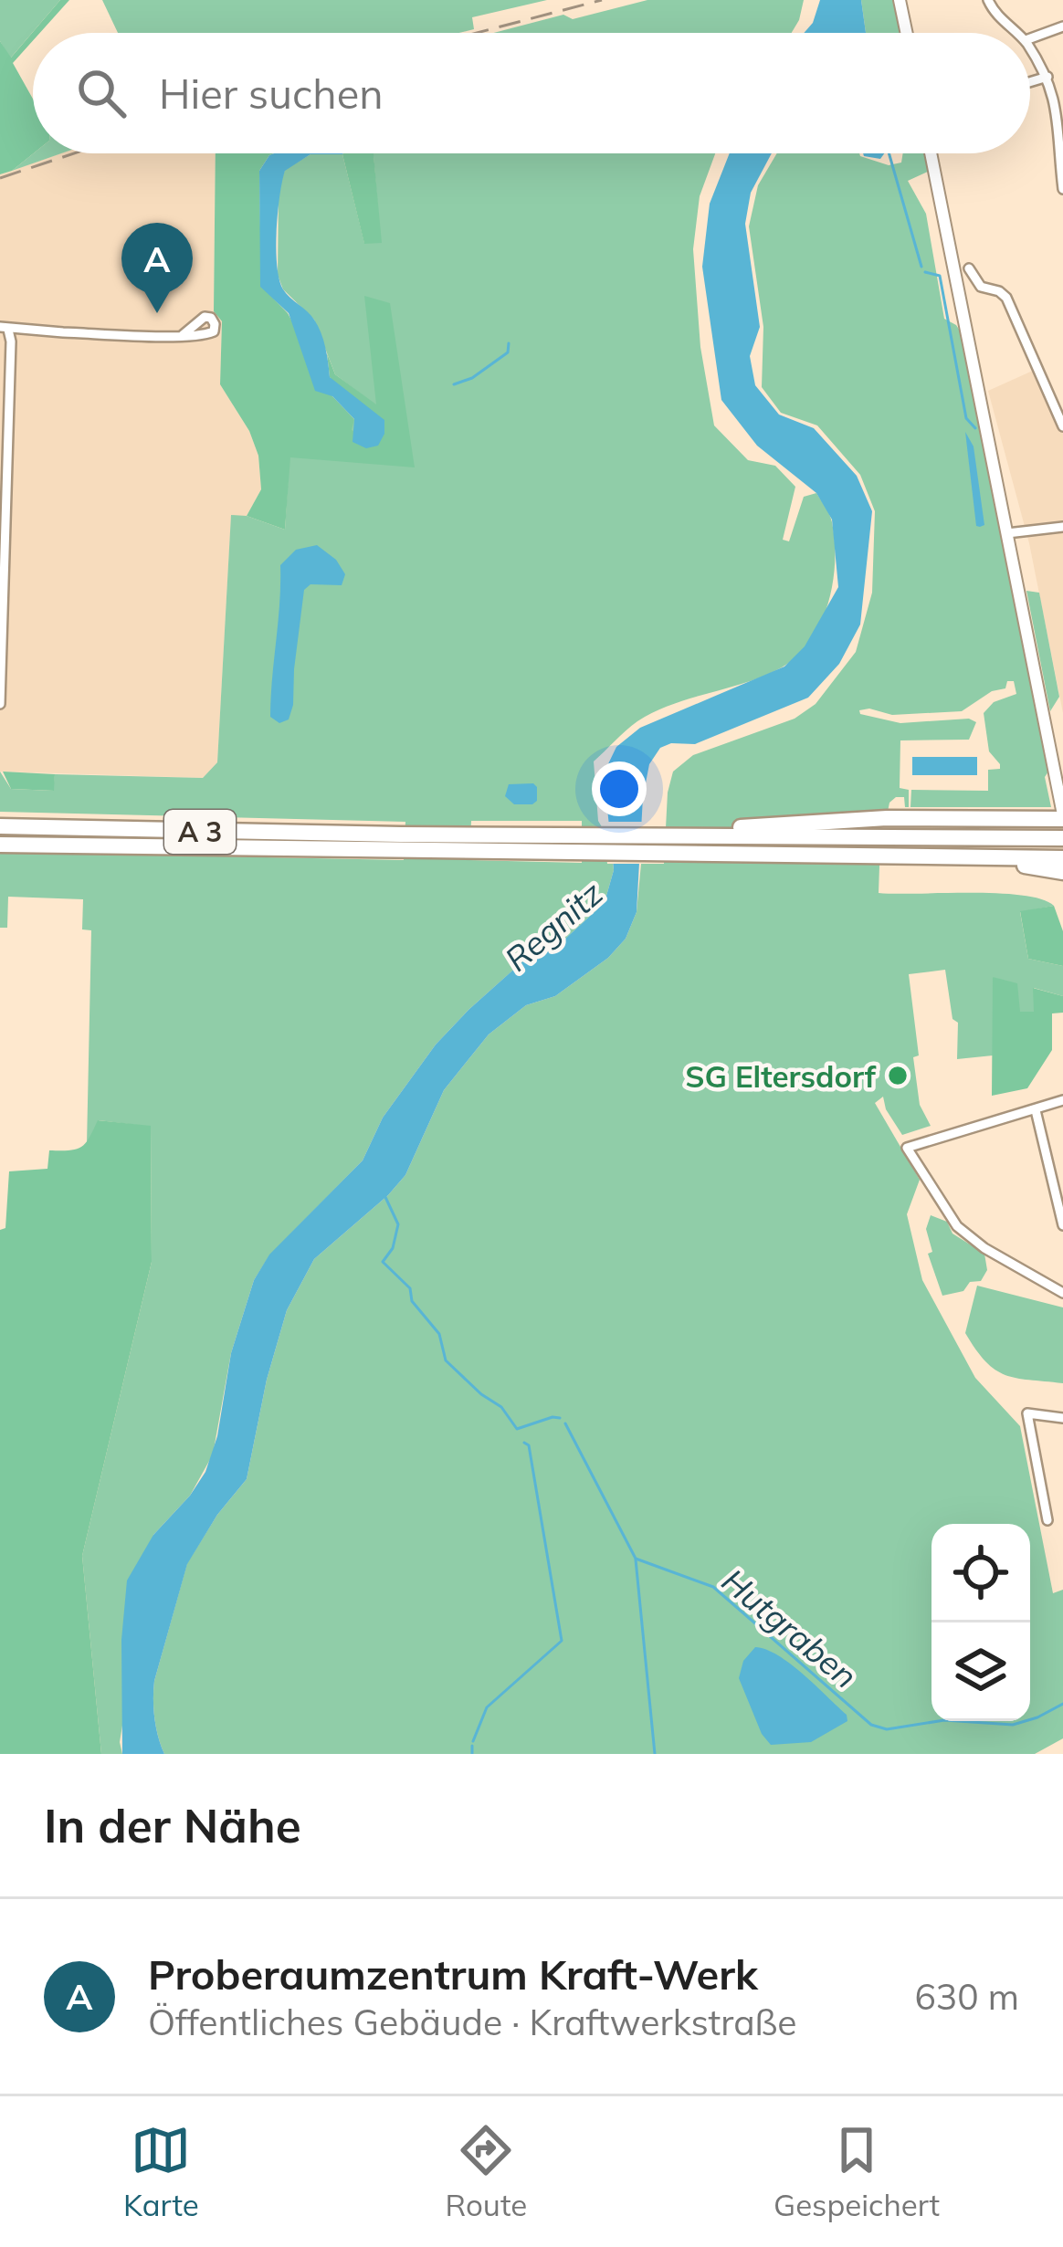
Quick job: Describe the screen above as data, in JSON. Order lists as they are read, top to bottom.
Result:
{
  "streets": {
    "highway": ["A 3"]
  },
  "water": ["Regnitz", "Hutgraben"],
  "places": ["SG Eltersdorf"],
  "page": {
    "search": "Hier suchen",
    "pins": "A",
    "heading": "In der Nähe",
    "list": [
      {
        "mark": "A",
        "name": "Proberaumzentrum Kraft-Werk",
        "note": "Öffentliches Gebäude · Kraftwerkstraße",
        "value": "630 m"
      }
    ],
    "nav": ["Karte", "Route", "Gespeichert"]
  }
}
